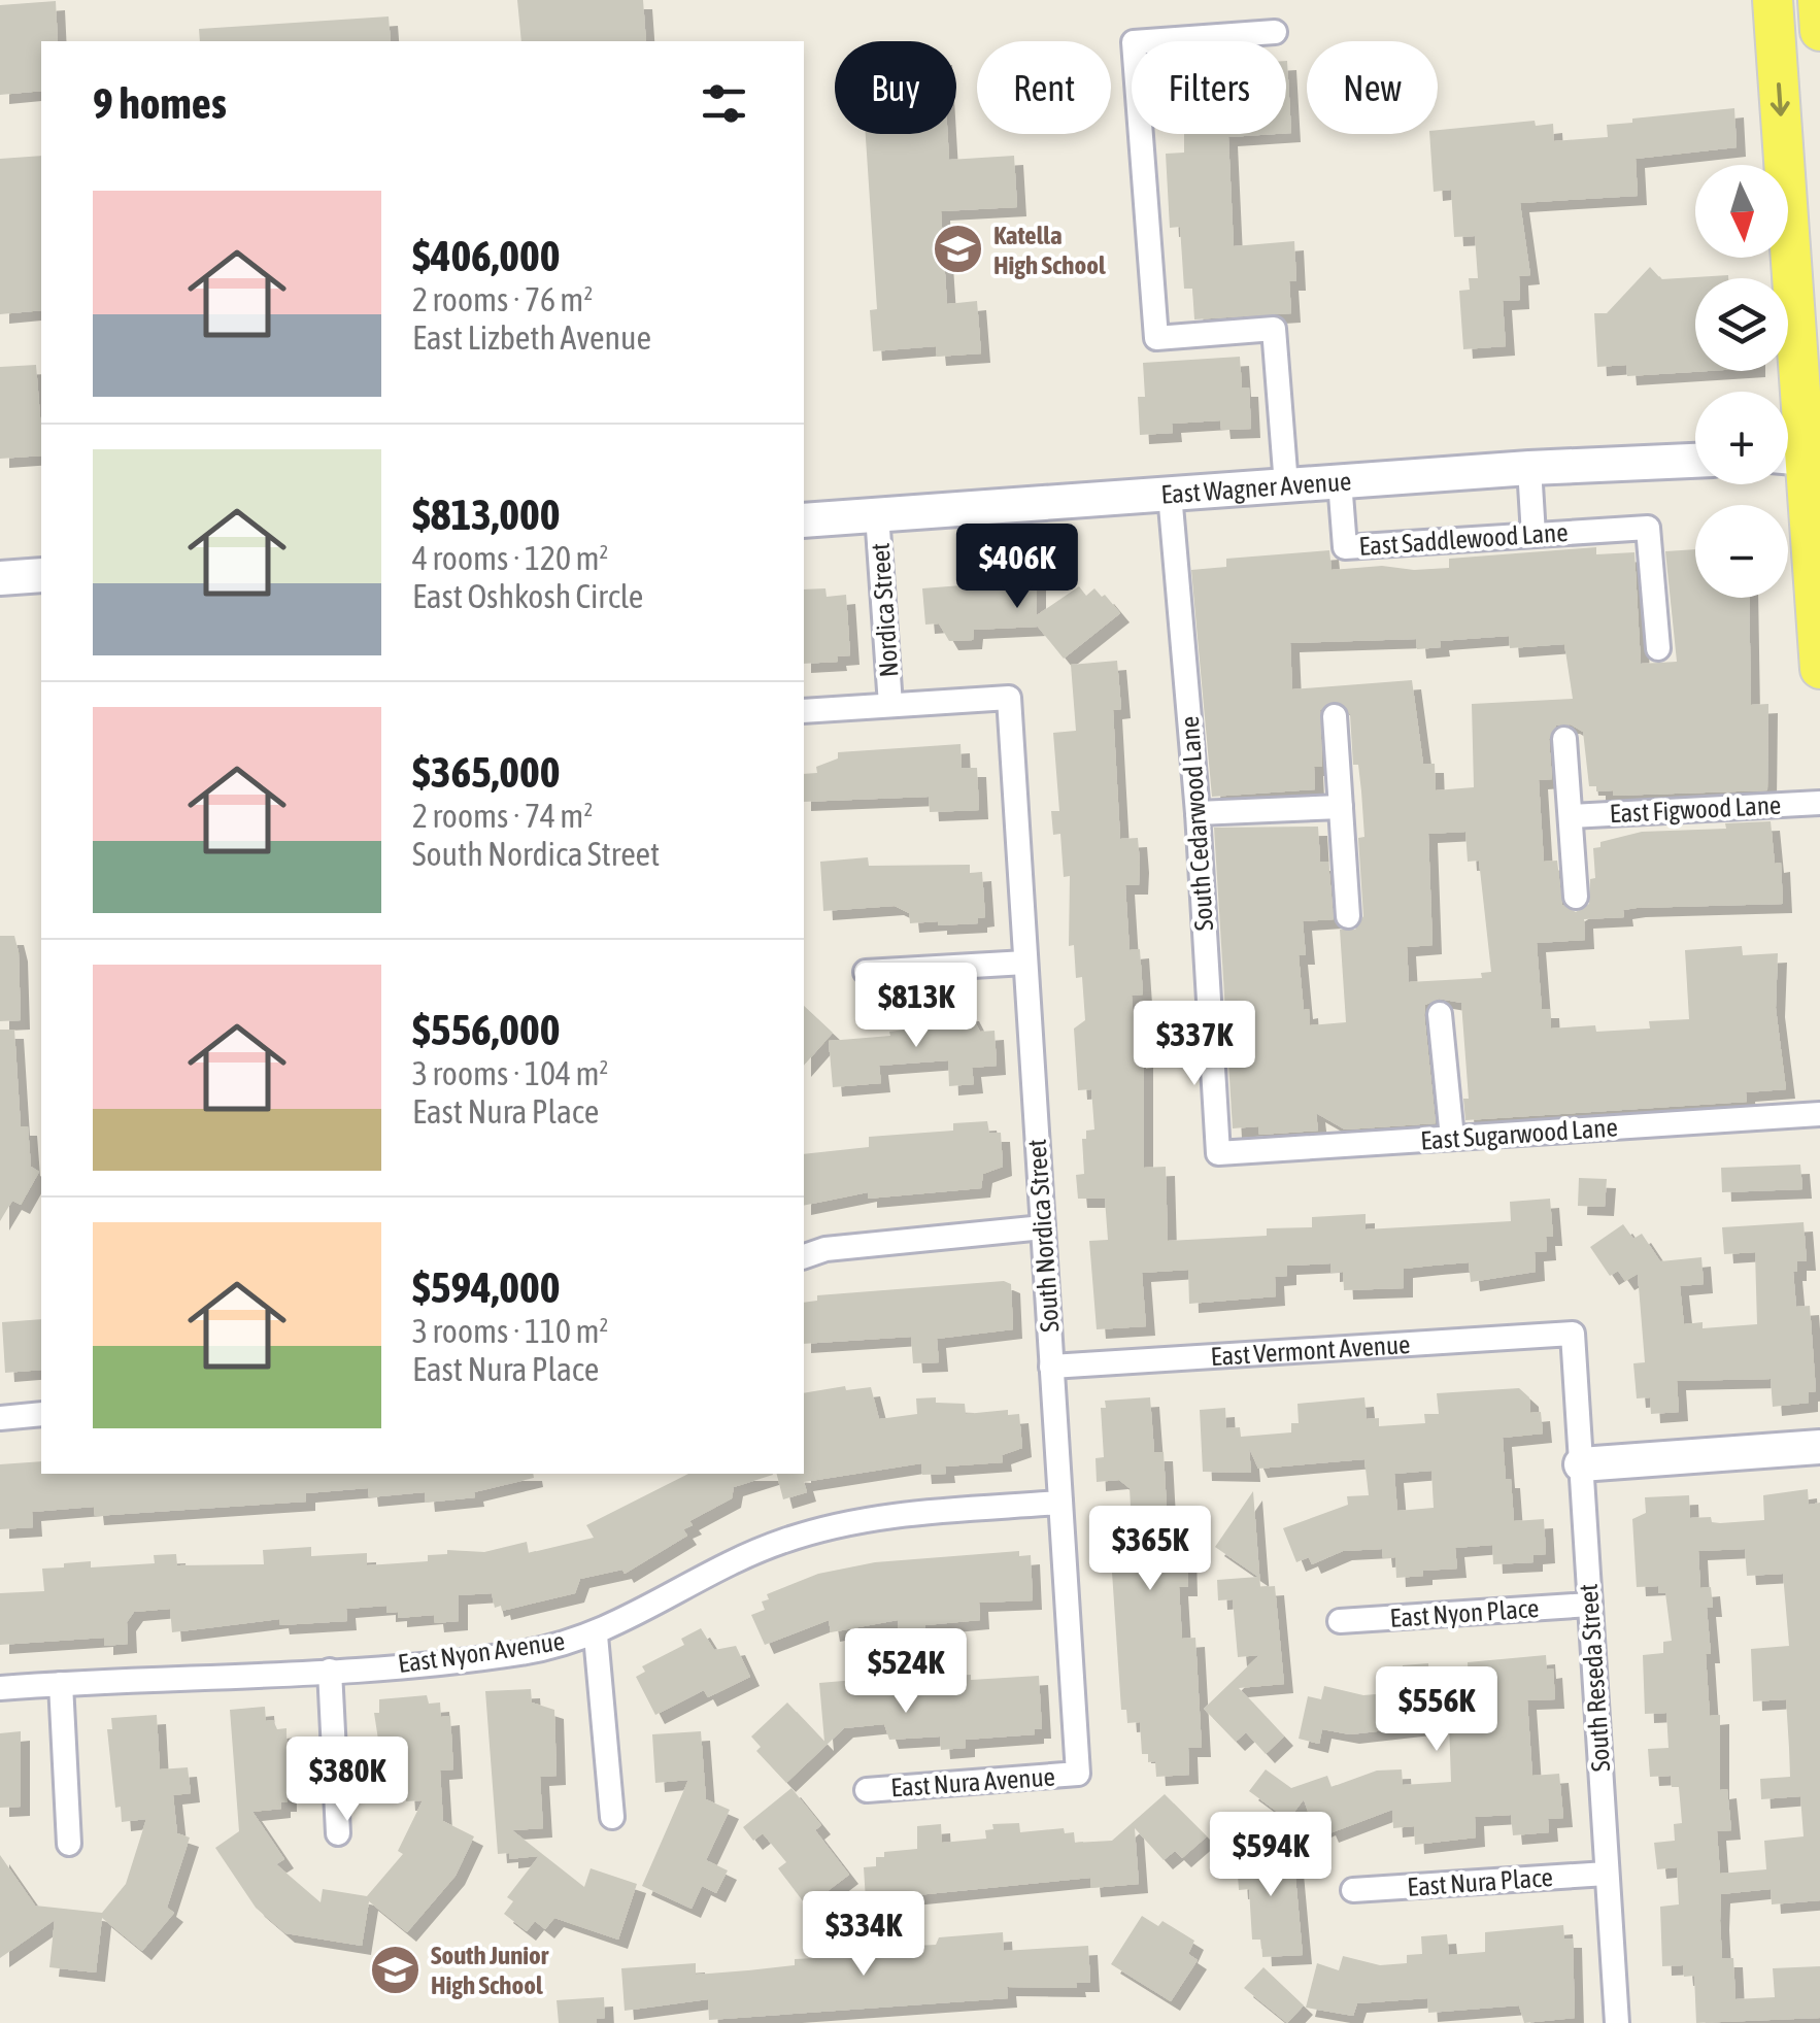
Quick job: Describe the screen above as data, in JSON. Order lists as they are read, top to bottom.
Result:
{
  "streets": {
    "street": [
      "East Wagner Avenue",
      "East Saddlewood Lane",
      "Nordica Street",
      "East Figwood Lane",
      "South Cedarwood Lane",
      "East Sugarwood Lane",
      "South Nordica Street",
      "East Vermont Avenue",
      "East Nyon Place",
      "East Nyon Avenue",
      "South Reseda Street",
      "East Nura Avenue",
      "East Nura Place"
    ]
  },
  "crossings": [
    ["East Wagner Avenue", "East Saddlewood Lane"],
    ["East Wagner Avenue", "Nordica Street"],
    ["East Wagner Avenue", "South Cedarwood Lane"],
    ["Nordica Street", "South Nordica Street"],
    ["South Cedarwood Lane", "East Sugarwood Lane"],
    ["South Nordica Street", "East Vermont Avenue"],
    ["South Nordica Street", "East Nyon Avenue"],
    ["South Nordica Street", "East Nura Avenue"],
    ["East Vermont Avenue", "South Reseda Street"],
    ["East Nyon Place", "South Reseda Street"],
    ["South Reseda Street", "East Nura Place"]
  ],
  "places": {
    "school or university": ["Katella High School", "South Junior High School"]
  },
  "north": "bottom",
  "page": {
    "chip": [
      "Buy",
      "Rent",
      "Filters",
      "New"
    ],
    "heading": "9 homes",
    "map_buttons": ["+", "−"],
    "list": [
      {
        "name": "$406,000",
        "note": "2 rooms · 76 m² · East Lizbeth Avenue"
      },
      {
        "name": "$813,000",
        "note": "4 rooms · 120 m² · East Oshkosh Circle"
      },
      {
        "name": "$365,000",
        "note": "2 rooms · 74 m² · South Nordica Street"
      },
      {
        "name": "$556,000",
        "note": "3 rooms · 104 m² · East Nura Place"
      },
      {
        "name": "$594,000",
        "note": "3 rooms · 110 m² · East Nura Place"
      }
    ],
    "price": [
      "$406K",
      "$813K",
      "$337K",
      "$365K",
      "$524K",
      "$556K",
      "$380K",
      "$594K",
      "$334K"
    ]
  }
}
